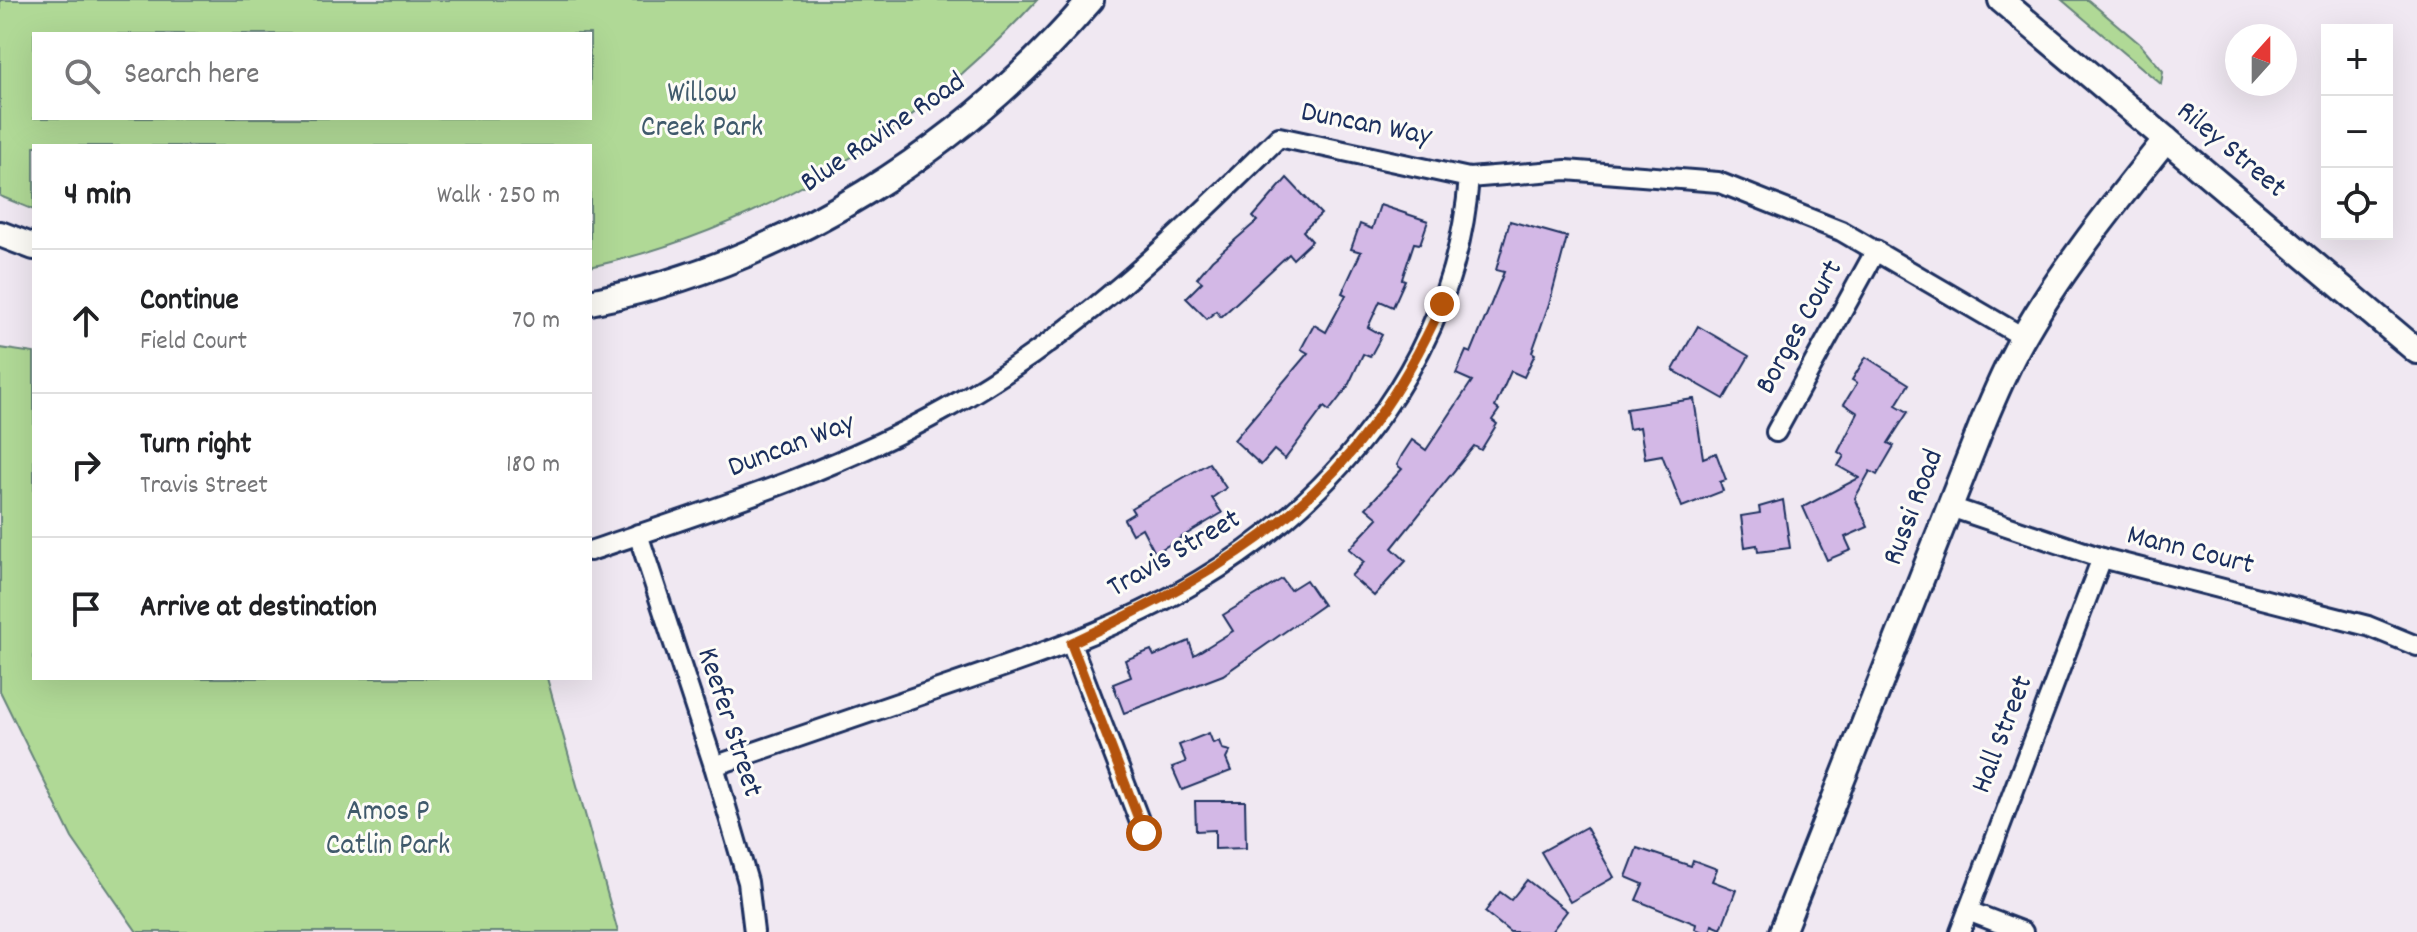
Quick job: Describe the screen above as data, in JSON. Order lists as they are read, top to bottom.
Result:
{
  "streets": {
    "main road": ["Blue Ravine Road", "Riley Street", "Russi Road"],
    "street": [
      "Duncan Way",
      "Borges Court",
      "Mann Court",
      "Travis Street",
      "Keefer Street",
      "Hall Street"
    ]
  },
  "crossings": [
    ["Duncan Way", "Borges Court"],
    ["Duncan Way", "Russi Road"],
    ["Duncan Way", "Travis Street"],
    ["Duncan Way", "Keefer Street"],
    ["Riley Street", "Russi Road"],
    ["Russi Road", "Mann Court"],
    ["Mann Court", "Hall Street"],
    ["Travis Street", "Keefer Street"]
  ],
  "parks": ["Willow Creek Park", "Amos P Catlin Park"],
  "north": "top",
  "page": {
    "map_buttons": ["+", "−"],
    "search": "Search here",
    "heading": ["4 min", "Walk · 250 m"],
    "list": [
      ["Continue", "Field Court", "70 m"],
      ["Turn right", "Travis Street", "180 m"],
      "Arrive at destination"
    ]
  }
}
